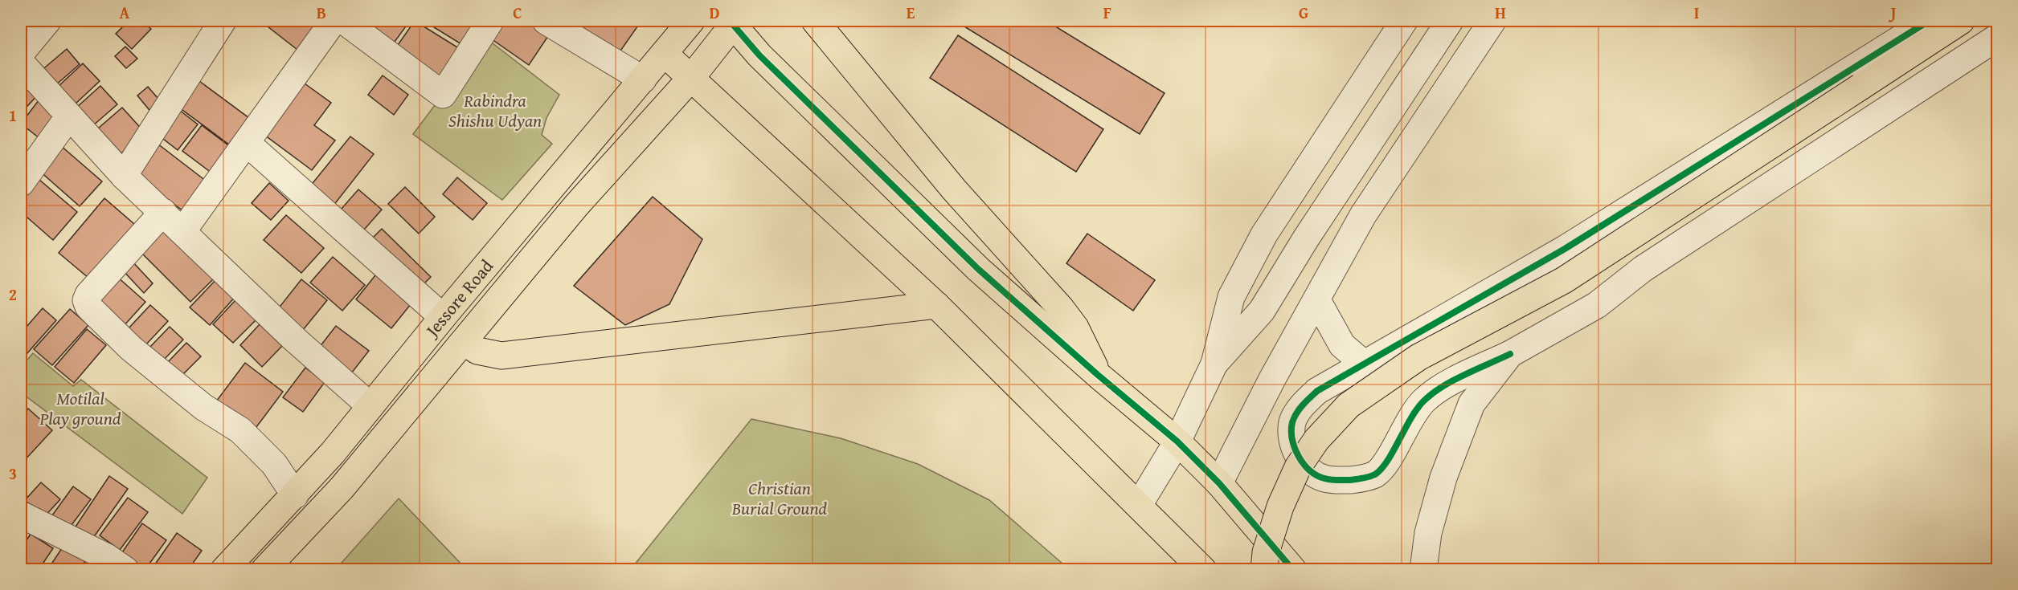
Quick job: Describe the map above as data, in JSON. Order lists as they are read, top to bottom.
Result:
{
  "streets": {
    "main road": ["Jessore Road"]
  },
  "parks": ["Rabindra Shishu Udyan", "Motilal Play ground", "Christian Burial Ground"],
  "grid": {
    "columns": [
      "A",
      "B",
      "C",
      "D",
      "E",
      "F",
      "G",
      "H",
      "I",
      "J"
    ],
    "rows": ["1", "2", "3"]
  }
}
